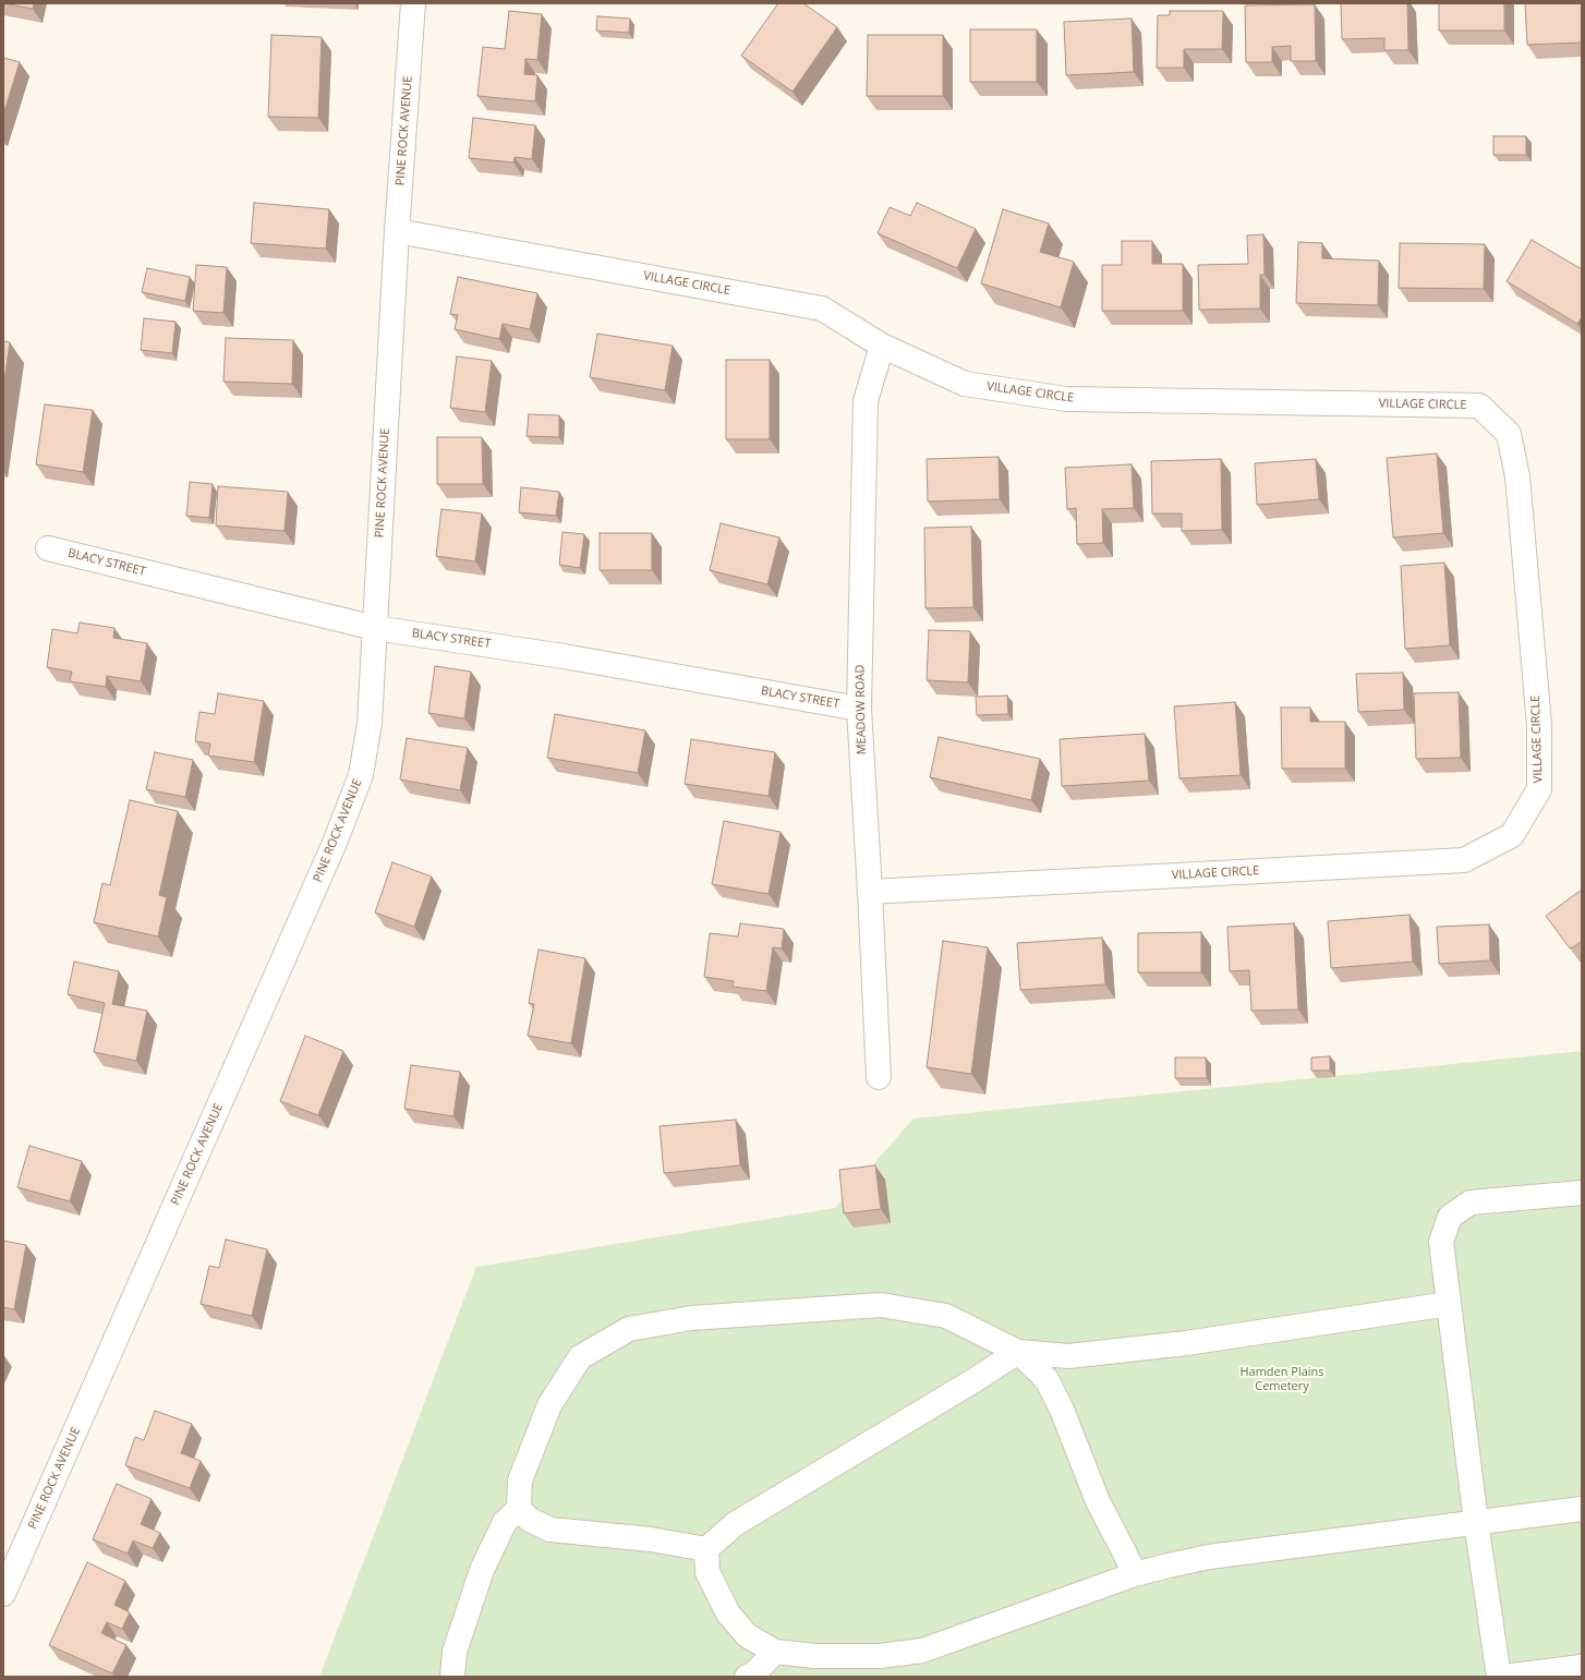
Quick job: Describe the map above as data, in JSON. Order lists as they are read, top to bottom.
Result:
{
  "streets": {
    "street": [
      "PINE ROCK AVENUE",
      "VILLAGE CIRCLE",
      "BLACY STREET",
      "MEADOW ROAD"
    ]
  },
  "crossings": [
    ["PINE ROCK AVENUE", "VILLAGE CIRCLE"],
    ["PINE ROCK AVENUE", "BLACY STREET"],
    ["VILLAGE CIRCLE", "MEADOW ROAD"],
    ["BLACY STREET", "MEADOW ROAD"]
  ],
  "parks": ["Hamden Plains Cemetery"]
}
